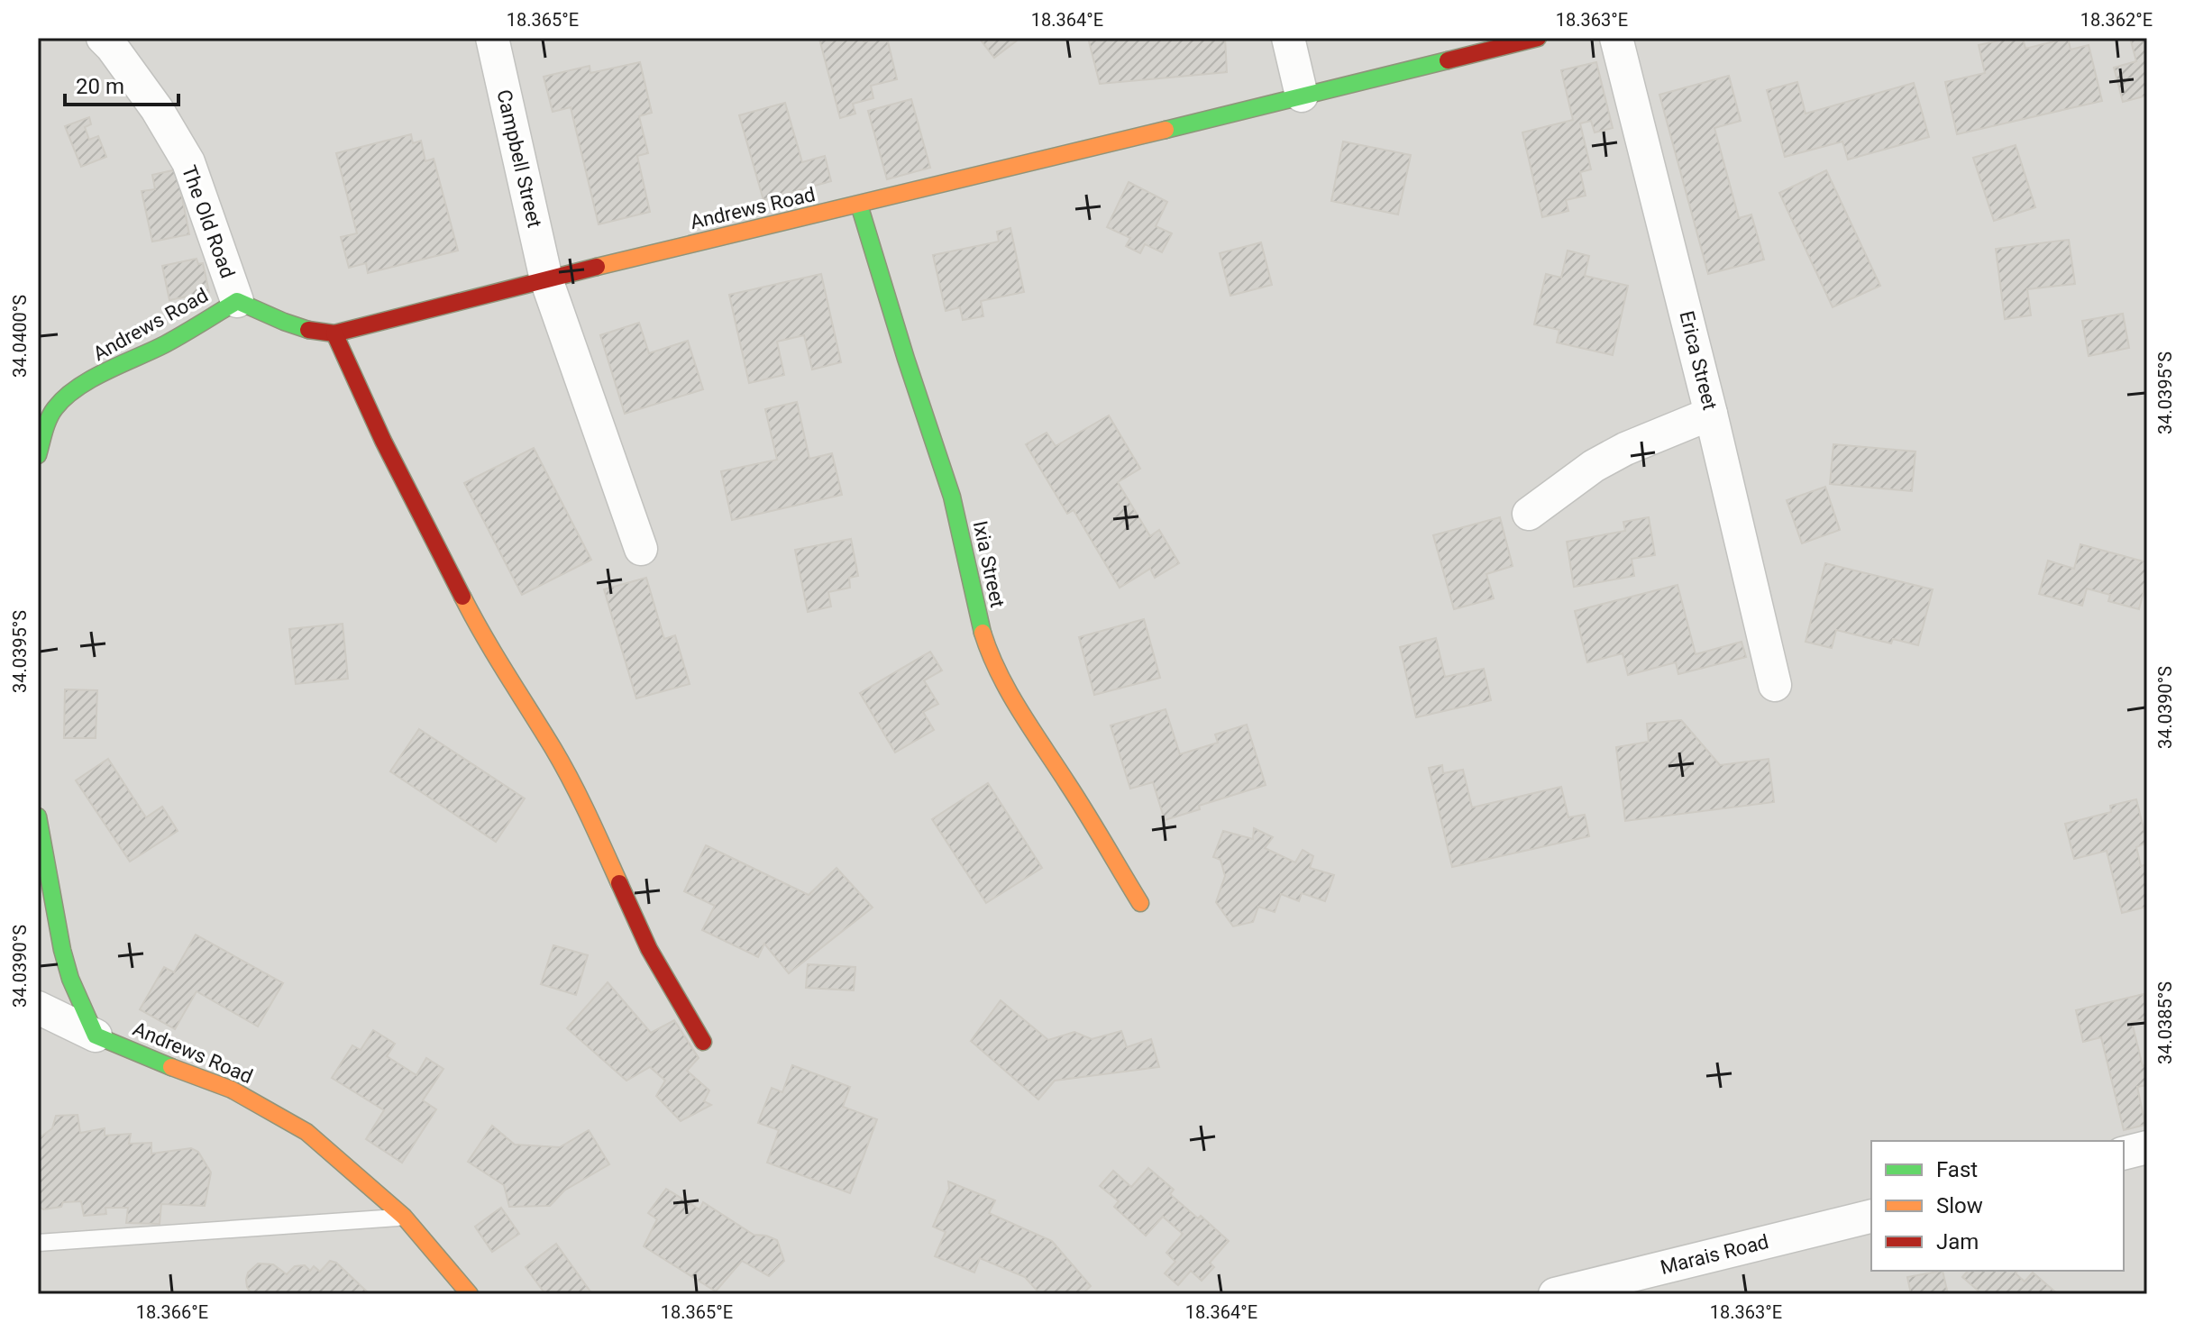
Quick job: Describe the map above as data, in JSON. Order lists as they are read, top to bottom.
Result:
{
  "streets": {
    "street": [
      "Campbell Street",
      "Andrews Road",
      "The Old Road",
      "Erica Street",
      "Ixia Street",
      "Marais Road"
    ]
  },
  "crossings": [
    ["Campbell Street", "Andrews Road"],
    ["Andrews Road", "The Old Road"],
    ["Andrews Road", "Ixia Street"]
  ],
  "legend": ["Fast", "Slow", "Jam"],
  "scale_bar": "20 m",
  "coordinates": [
    "18.365°E",
    "18.364°E",
    "18.363°E",
    "18.362°E",
    "34.0400°S",
    "34.0395°S",
    "34.0390°S",
    "34.0385°S",
    "18.366°E"
  ]
}
